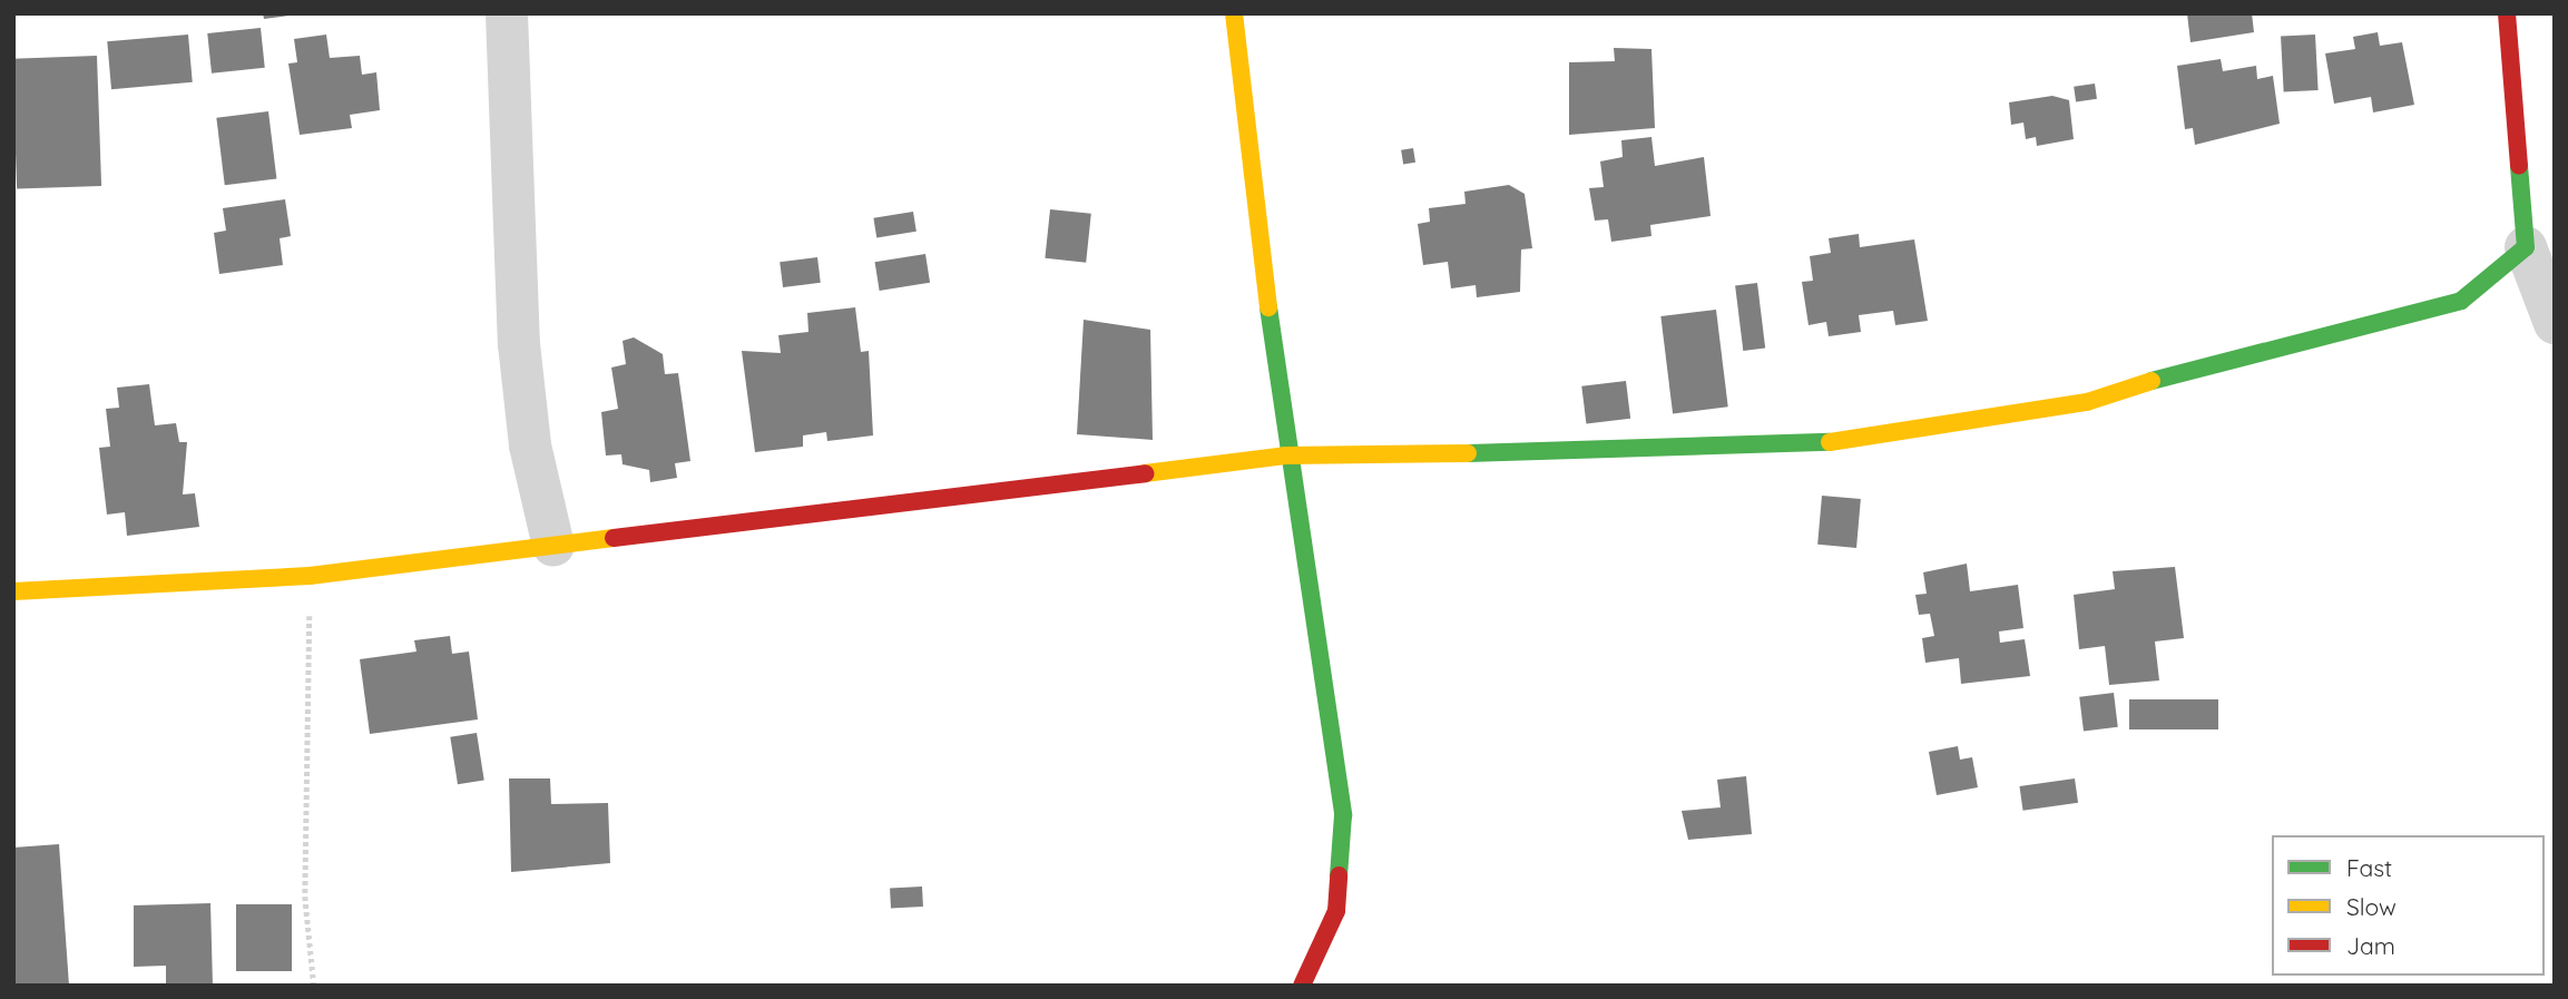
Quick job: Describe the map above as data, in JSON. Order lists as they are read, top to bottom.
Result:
{
  "legend": ["Fast", "Slow", "Jam"]
}
